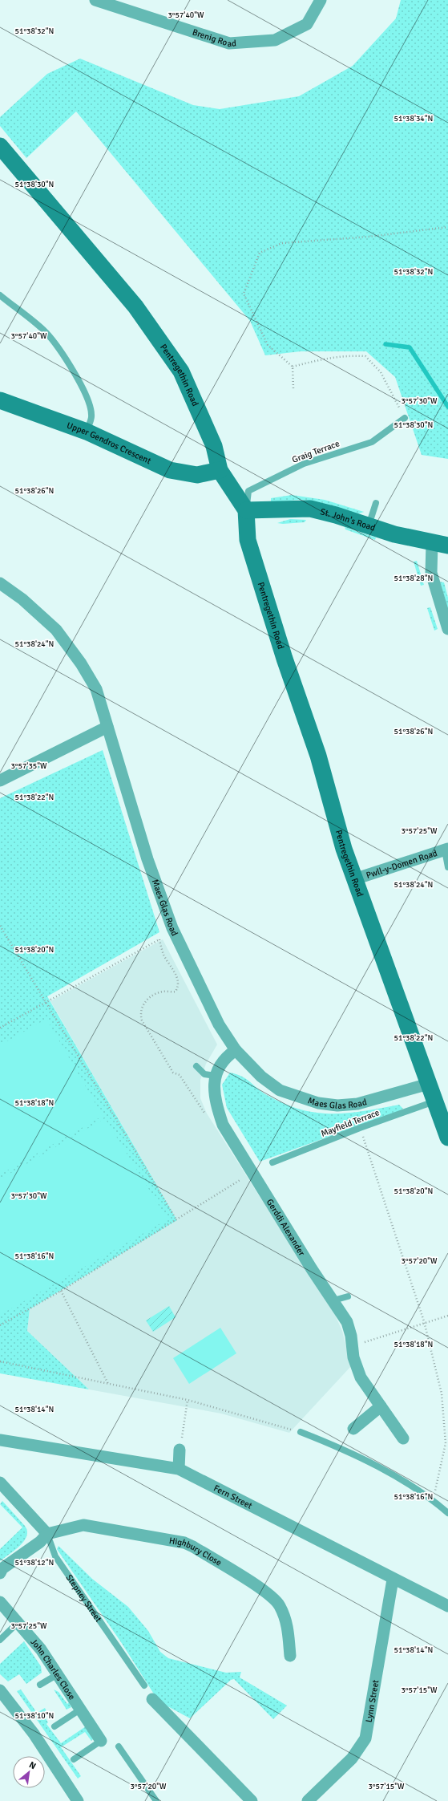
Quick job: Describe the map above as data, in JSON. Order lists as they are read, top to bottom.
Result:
{
  "streets": {
    "street": [
      "Brenig Road",
      "Pentregethin Road",
      "Upper Gendros Crescent",
      "St. John's Road",
      "Pwll-y-Domen Road",
      "Maes Glas Road",
      "Gerddi Alexander",
      "Fern Street",
      "Highbury Close",
      "Stepney Street",
      "John Charles Close",
      "Lynn Street"
    ],
    "lane": ["Graig Terrace", "Mayfield Terrace"]
  },
  "crossings": [
    ["Pentregethin Road", "Upper Gendros Crescent"],
    ["Pentregethin Road", "Graig Terrace"],
    ["Pentregethin Road", "St. John's Road"],
    ["Pentregethin Road", "Pwll-y-Domen Road"],
    ["Pentregethin Road", "Maes Glas Road"],
    ["Pentregethin Road", "Mayfield Terrace"],
    ["Graig Terrace", "St. John's Road"],
    ["Maes Glas Road", "Gerddi Alexander"],
    ["Fern Street", "Lynn Street"],
    ["Highbury Close", "Stepney Street"]
  ],
  "north": "top right",
  "coordinates": [
    "3°57'40\"W",
    "51°38'32\"N",
    "51°38'34\"N",
    "51°38'30\"N",
    "3°57'30\"W",
    "51°38'26\"N",
    "51°38'28\"N",
    "51°38'24\"N",
    "3°57'35\"W",
    "51°38'22\"N",
    "3°57'25\"W",
    "51°38'20\"N",
    "51°38'18\"N",
    "51°38'16\"N",
    "3°57'20\"W",
    "51°38'14\"N",
    "51°38'12\"N",
    "3°57'15\"W",
    "51°38'10\"N"
  ]
}
